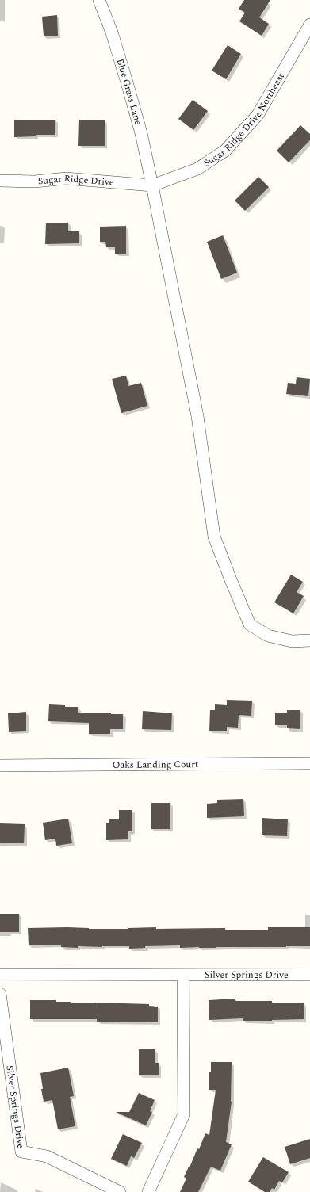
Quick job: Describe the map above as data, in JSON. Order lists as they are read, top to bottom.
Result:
{
  "streets": {
    "street": [
      "Blue Grass Lane",
      "Sugar Ridge Drive Northeast",
      "Sugar Ridge Drive",
      "Oaks Landing Court",
      "Silver Springs Drive"
    ]
  },
  "crossings": [
    ["Blue Grass Lane", "Sugar Ridge Drive Northeast"],
    ["Blue Grass Lane", "Sugar Ridge Drive"],
    ["Sugar Ridge Drive Northeast", "Sugar Ridge Drive"]
  ]
}
